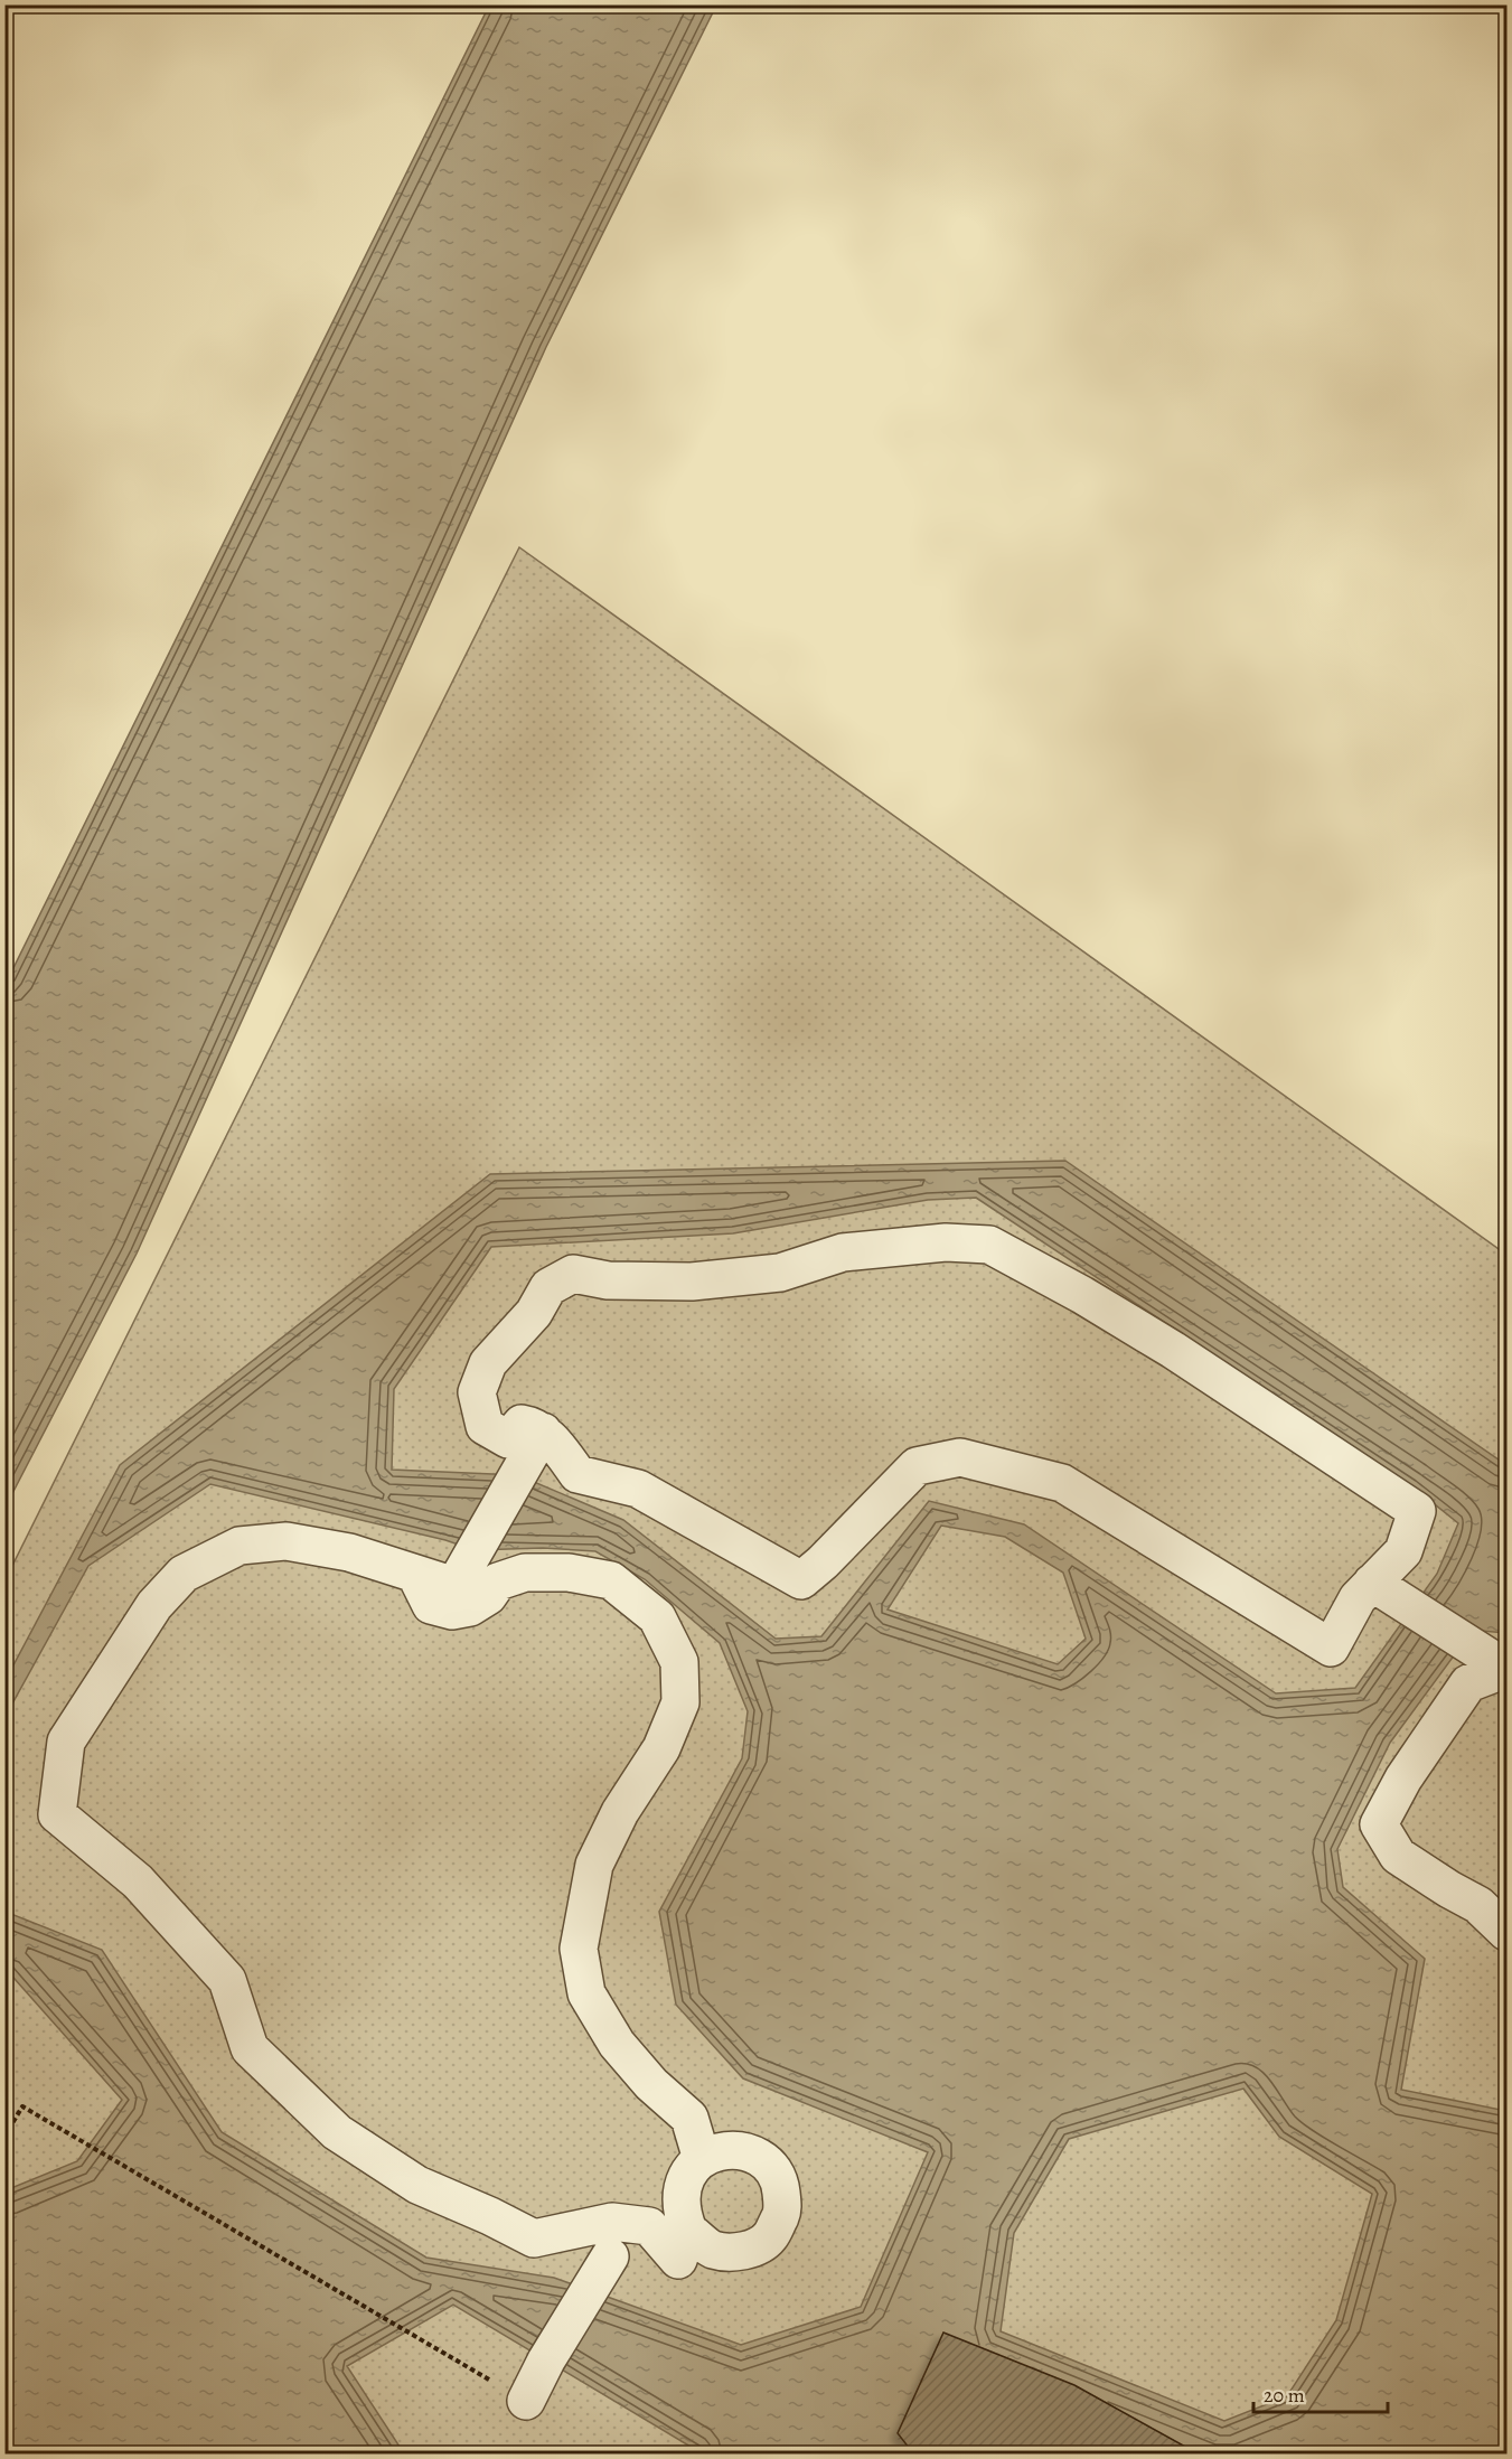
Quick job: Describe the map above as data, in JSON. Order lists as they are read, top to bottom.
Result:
{
  "scale_bar": "20 m"
}
